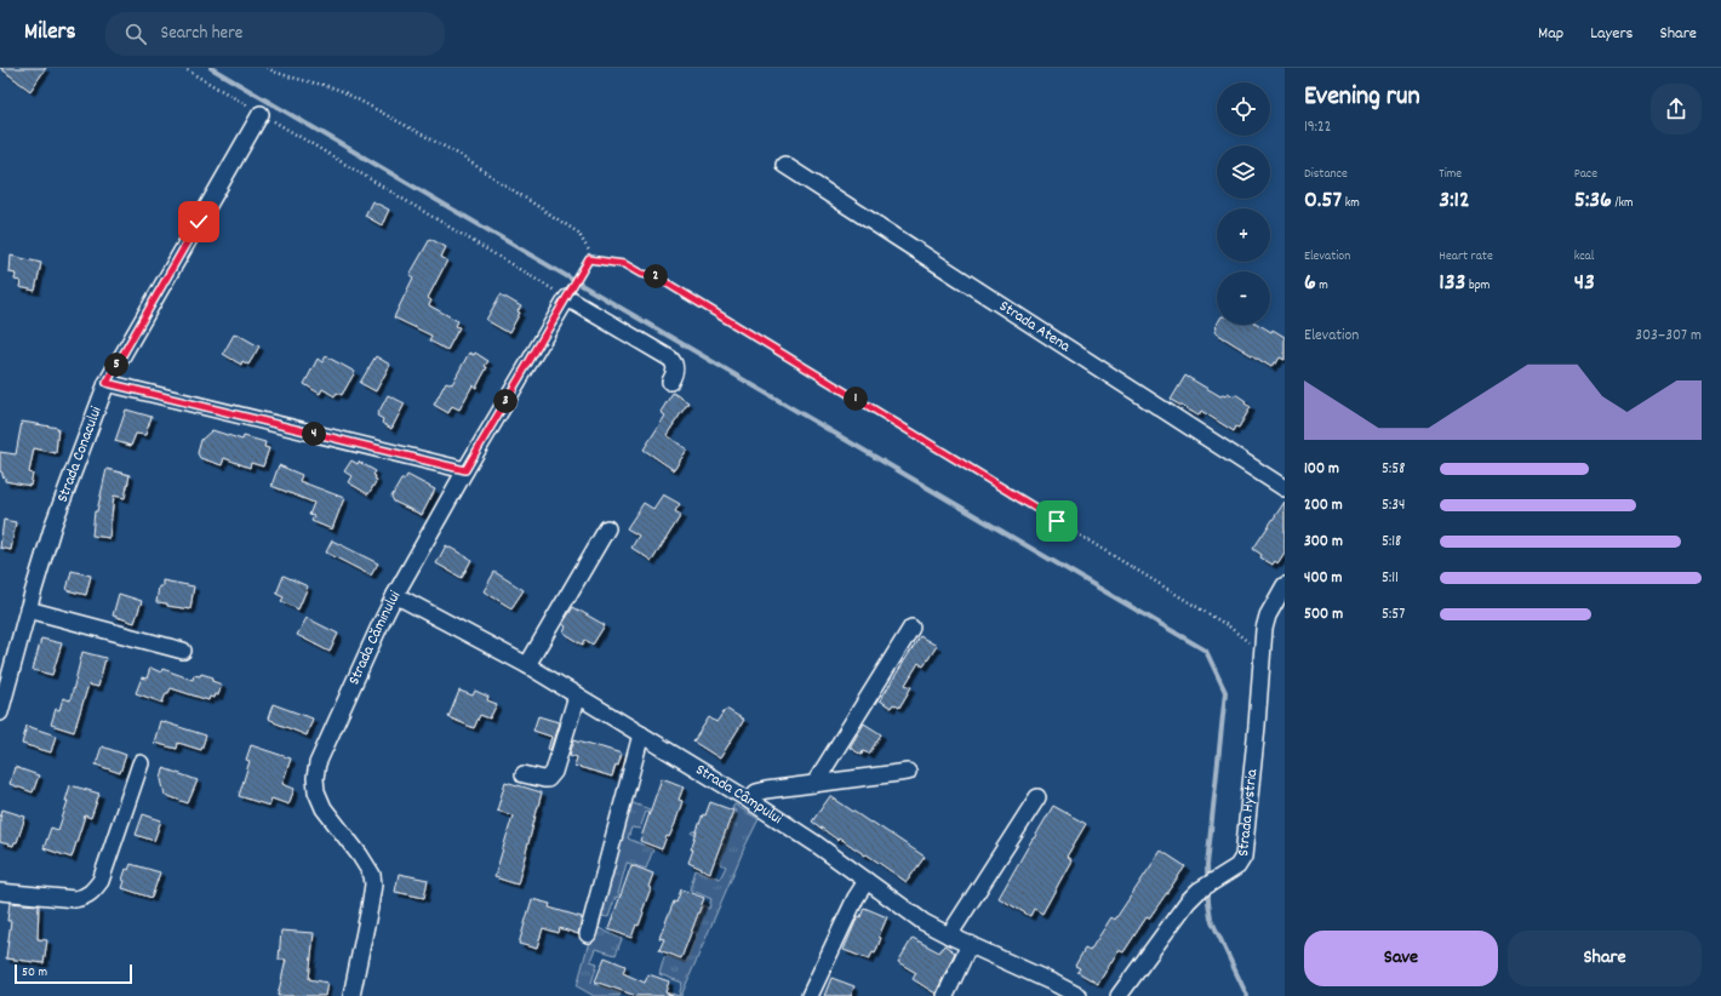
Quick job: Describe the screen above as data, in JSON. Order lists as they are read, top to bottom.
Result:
{
  "streets": {
    "street": [
      "Strada Atena",
      "Strada Conacului",
      "Strada Căminului",
      "Strada Câmpului",
      "Strada Hystria"
    ]
  },
  "crossings": [
    ["Strada Căminului", "Strada Câmpului"]
  ],
  "scale_bar": "50 m",
  "page": {
    "header": "Milers",
    "search": "Search here",
    "nav": ["Map", "Layers", "Share"],
    "heading": ["Evening run", "19:22"],
    "map_buttons": ["+", "−"],
    "stats": [
      ["Distance", "0.57 km"],
      ["Time", "3:12"],
      ["Pace", "5:36 /km"],
      ["Elevation", "6 m"],
      ["Heart rate", "133 bpm"],
      ["kcal", "43"]
    ],
    "pins": [
      "2",
      "5",
      "1",
      "3",
      "4"
    ],
    "chart": ["Elevation", "303–307 m"],
    "list": [
      {
        "name": "100 m",
        "note": "5:58"
      },
      {
        "name": "200 m",
        "note": "5:34"
      },
      {
        "name": "300 m",
        "note": "5:18"
      },
      {
        "name": "400 m",
        "note": "5:11"
      },
      {
        "name": "500 m",
        "note": "5:57"
      }
    ],
    "buttons": ["Save", "Share"],
    "scale": "50 m"
  }
}
